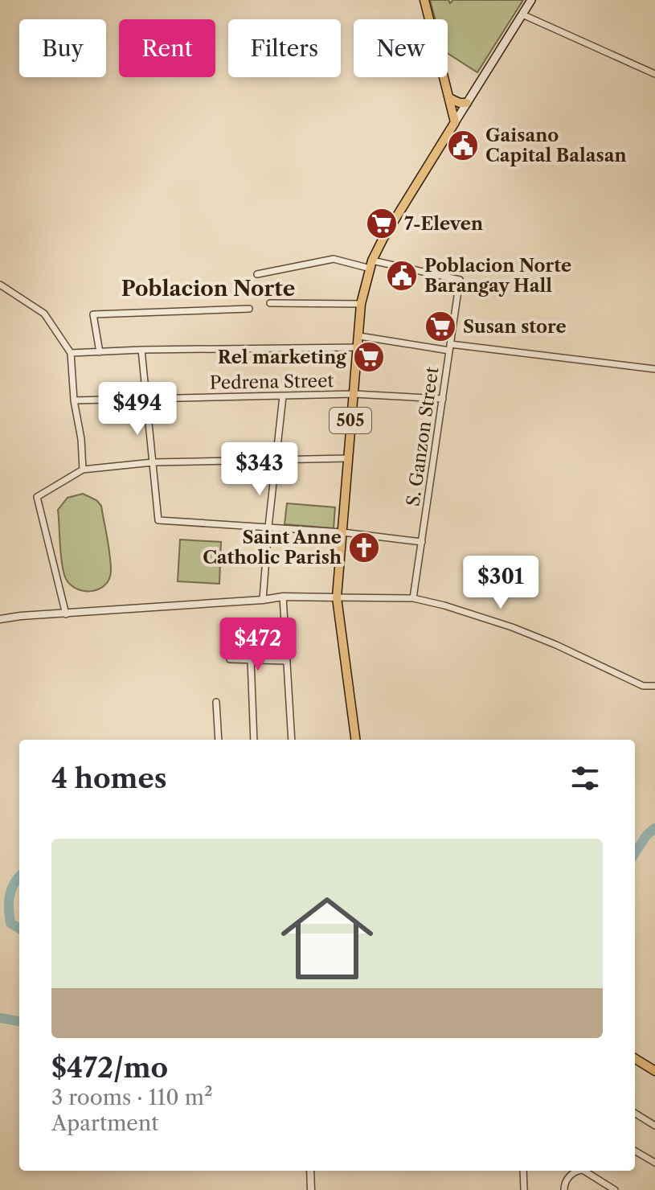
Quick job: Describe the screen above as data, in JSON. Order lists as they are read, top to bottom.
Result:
{
  "streets": {
    "main road": ["505"],
    "street": ["Pedrena Street", "S. Ganzon Street"]
  },
  "crossings": [
    ["Pedrena Street", "505"],
    ["Pedrena Street", "S. Ganzon Street"],
    ["505", "S. Ganzon Street"]
  ],
  "districts": ["Poblacion Norte"],
  "places": {
    "public building": ["Gaisano Capital Balasan", "Poblacion Norte Barangay Hall"],
    "supermarket": ["7-Eleven", "Susan store", "Rel marketing"],
    "church": ["Saint Anne Catholic Parish"]
  },
  "page": {
    "chip": [
      "Buy",
      "Rent",
      "Filters",
      "New"
    ],
    "price": [
      "$494",
      "$343",
      "$301",
      "$472"
    ],
    "heading": "4 homes",
    "list": [
      {
        "name": "$472/mo",
        "note": "3 rooms · 110 m² · Apartment"
      }
    ]
  }
}
